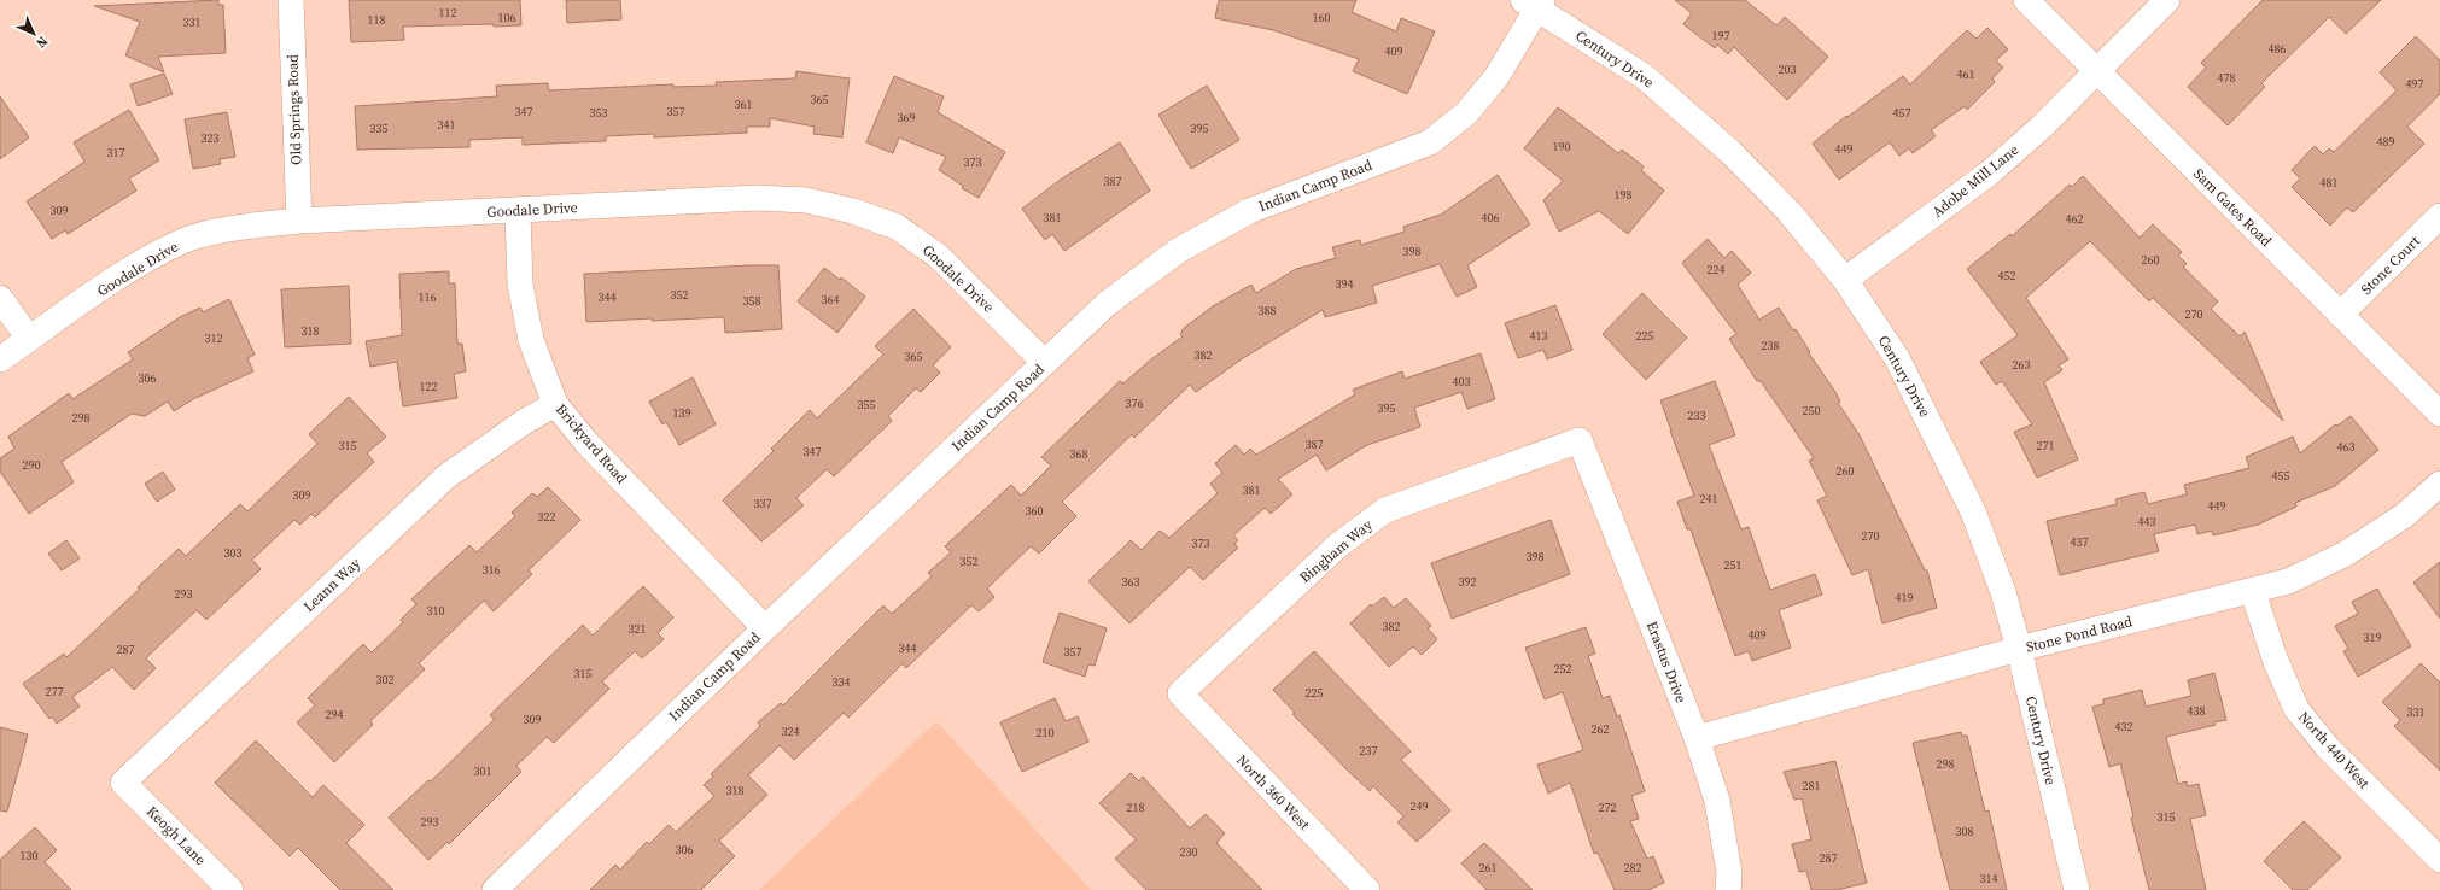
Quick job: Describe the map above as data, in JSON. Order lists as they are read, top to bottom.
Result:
{
  "streets": {
    "street": [
      "Century Drive",
      "Old Springs Road",
      "Adobe Mill Lane",
      "Indian Camp Road",
      "Sam Gates Road",
      "Goodale Drive",
      "Stone Court",
      "Brickyard Road",
      "Bingham Way",
      "Leann Way",
      "Stone Pond Road",
      "Erastus Drive",
      "North 440 West",
      "North 360 West",
      "Keogh Lane"
    ]
  },
  "crossings": [
    ["Century Drive", "Adobe Mill Lane"],
    ["Century Drive", "Indian Camp Road"],
    ["Century Drive", "Stone Pond Road"],
    ["Old Springs Road", "Goodale Drive"],
    ["Adobe Mill Lane", "Sam Gates Road"],
    ["Indian Camp Road", "Goodale Drive"],
    ["Indian Camp Road", "Brickyard Road"],
    ["Sam Gates Road", "Stone Court"],
    ["Goodale Drive", "Brickyard Road"],
    ["Brickyard Road", "Leann Way"],
    ["Bingham Way", "Erastus Drive"],
    ["Bingham Way", "North 360 West"],
    ["Leann Way", "Keogh Lane"],
    ["Stone Pond Road", "Erastus Drive"],
    ["Stone Pond Road", "North 440 West"]
  ],
  "house_numbers": [
    "112",
    "106",
    "160",
    "118",
    "331",
    "197",
    "486",
    "409",
    "203",
    "461",
    "478",
    "497",
    "365",
    "361",
    "347",
    "357",
    "353",
    "457",
    "369",
    "341",
    "335",
    "395",
    "323",
    "489",
    "190",
    "449",
    "317",
    "373",
    "387",
    "481",
    "198",
    "309",
    "381",
    "406",
    "462",
    "398",
    "260",
    "224",
    "452",
    "394",
    "352",
    "116",
    "344",
    "364",
    "358",
    "388",
    "270",
    "318",
    "413",
    "225",
    "312",
    "238",
    "382",
    "365",
    "263",
    "306",
    "403",
    "122",
    "376",
    "355",
    "395",
    "250",
    "139",
    "233",
    "298",
    "387",
    "315",
    "271",
    "463",
    "347",
    "368",
    "290",
    "260",
    "455",
    "381",
    "309",
    "241",
    "337",
    "449",
    "360",
    "322",
    "443",
    "270",
    "437",
    "373",
    "303",
    "398",
    "352",
    "251",
    "316",
    "363",
    "392",
    "293",
    "419",
    "310",
    "382",
    "321",
    "409",
    "319",
    "344",
    "287",
    "357",
    "252",
    "315",
    "302",
    "334",
    "277",
    "225",
    "438",
    "331",
    "294",
    "309",
    "432",
    "262",
    "324",
    "210",
    "237",
    "298",
    "301",
    "281",
    "318",
    "249",
    "218",
    "272",
    "315",
    "293",
    "308",
    "306",
    "230",
    "130",
    "287",
    "261",
    "282",
    "314"
  ],
  "north": "bottom right"
}
